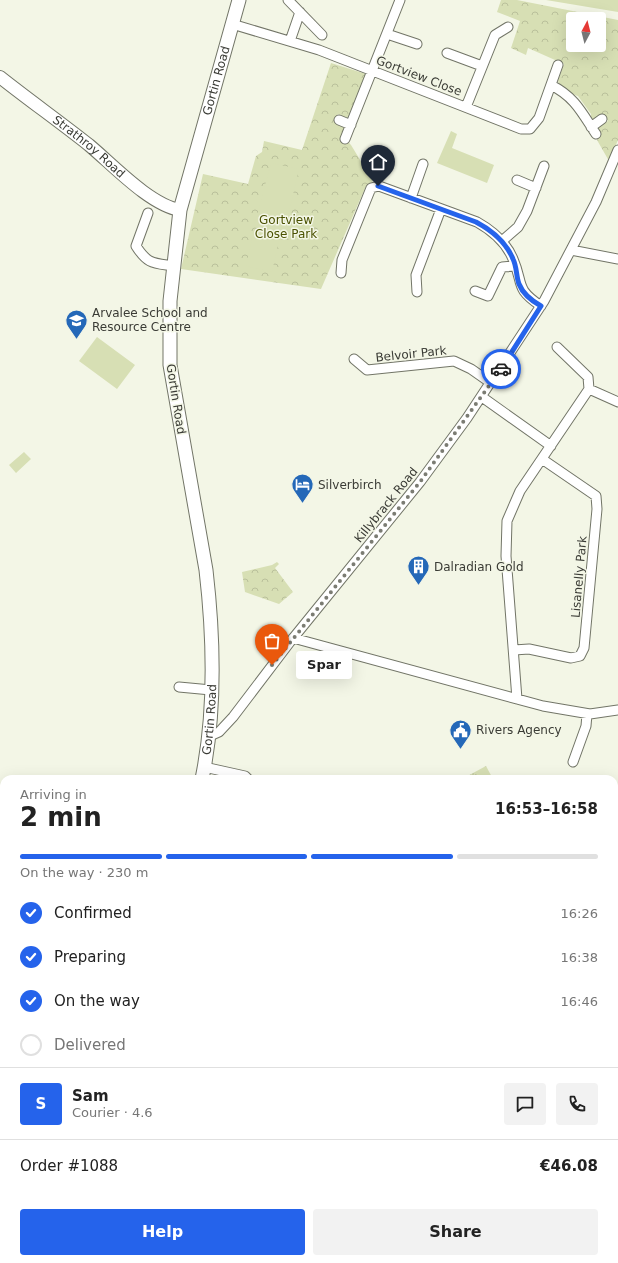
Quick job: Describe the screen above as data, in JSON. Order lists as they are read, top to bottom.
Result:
{
  "streets": {
    "main road": ["Gortin Road"],
    "street": [
      "Gortview Close",
      "Strathroy Road",
      "Belvoir Park",
      "Killybrack Road",
      "Lisanelly Park"
    ]
  },
  "crossings": [
    ["Gortview Close", "Gortin Road"],
    ["Gortin Road", "Strathroy Road"],
    ["Gortin Road", "Killybrack Road"],
    ["Belvoir Park", "Killybrack Road"]
  ],
  "parks": ["Gortview Close Park"],
  "places": {
    "school or university": ["Arvalee School and Resource Centre"],
    "hotel": ["Silverbirch"],
    "building": ["Dalradian Gold"],
    "other": ["Spar"],
    "public building": ["Rivers Agency"]
  },
  "north": "top",
  "page": {
    "bubble": "Spar",
    "heading": ["2 min", "Arriving in", "16:53–16:58"],
    "panel": [
      "Sam",
      "Courier · 4.6",
      "Order #1088",
      "€46.08"
    ],
    "bar": "On the way · 230 m",
    "list": [
      ["Confirmed", "16:26"],
      ["Preparing", "16:38"],
      ["On the way", "16:46"],
      "Delivered"
    ],
    "round": "S",
    "buttons": ["Help", "Share"]
  }
}
